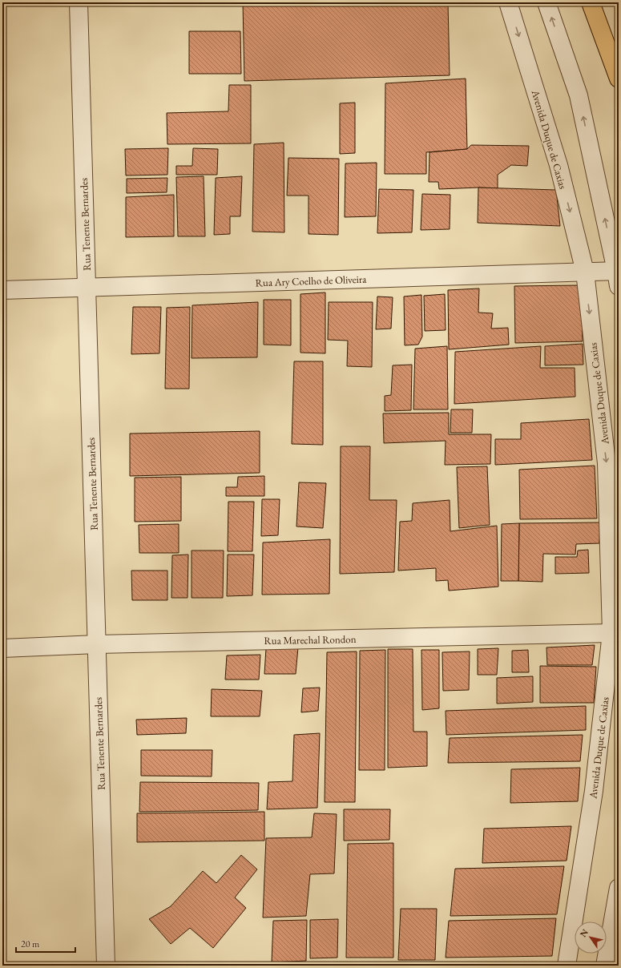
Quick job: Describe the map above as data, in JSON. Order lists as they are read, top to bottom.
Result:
{
  "streets": {
    "street": [
      "Avenida Duque de Caxias",
      "Rua Tenente Bernardes",
      "Rua Ary Coelho de Oliveira",
      "Rua Marechal Rondon"
    ]
  },
  "crossings": [
    ["Avenida Duque de Caxias", "Rua Ary Coelho de Oliveira"],
    ["Avenida Duque de Caxias", "Rua Marechal Rondon"],
    ["Rua Tenente Bernardes", "Rua Ary Coelho de Oliveira"],
    ["Rua Tenente Bernardes", "Rua Marechal Rondon"]
  ],
  "scale_bar": "20 m",
  "north": "top left"
}
